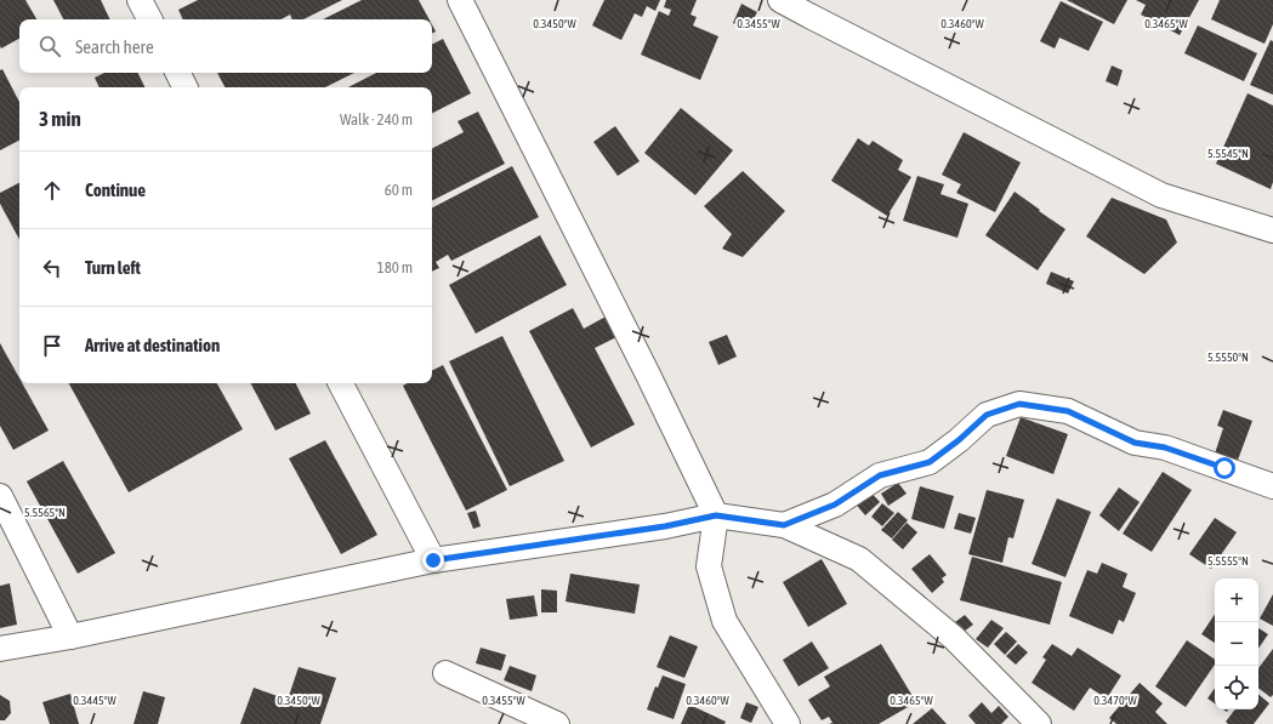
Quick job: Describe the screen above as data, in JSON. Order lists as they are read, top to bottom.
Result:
{
  "page": {
    "search": "Search here",
    "heading": ["3 min", "Walk · 240 m"],
    "list": [
      ["Continue", "60 m"],
      ["Turn left", "180 m"],
      "Arrive at destination"
    ],
    "map_buttons": ["+", "−"]
  },
  "coordinates": [
    "0.3450°W",
    "0.3455°W",
    "0.3460°W",
    "0.3465°W",
    "5.5545°N",
    "5.5550°N",
    "5.5565°N",
    "5.5555°N",
    "0.3445°W",
    "0.3470°W"
  ]
}
